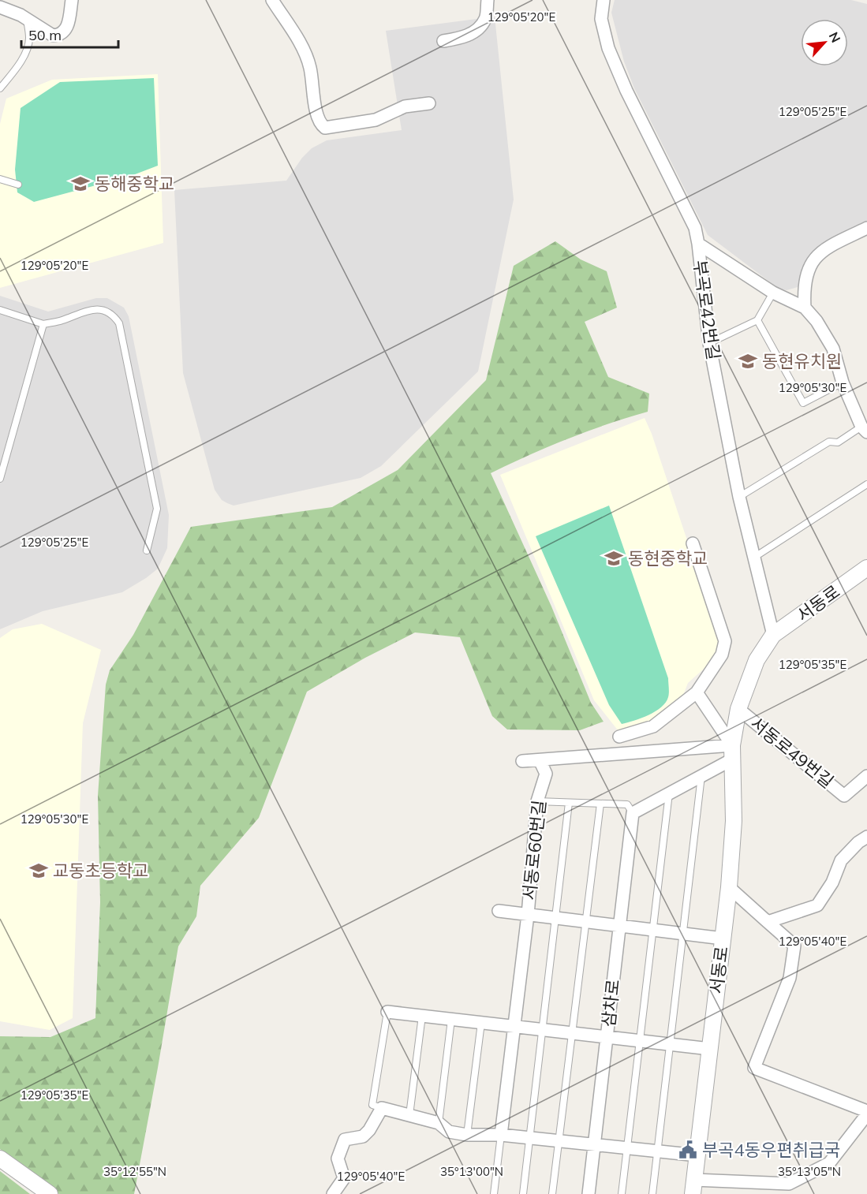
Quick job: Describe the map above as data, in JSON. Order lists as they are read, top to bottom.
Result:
{
  "streets": {
    "street": [
      "부곡로42번길",
      "서동로",
      "서동로49번길",
      "서동로60번길",
      "삼차로"
    ]
  },
  "crossings": [
    ["부곡로42번길", "서동로"],
    ["서동로", "서동로49번길"],
    ["서동로", "서동로60번길"],
    ["서동로60번길", "삼차로"]
  ],
  "places": {
    "school or university": [
      "동해중학교",
      "동현유치원",
      "동현중학교",
      "교동초등학교"
    ],
    "public building": ["부곡4동우편취급국"]
  },
  "scale_bar": "50 m",
  "north": "top right",
  "coordinates": [
    "129°05'20\"E",
    "129°05'25\"E",
    "129°05'30\"E",
    "129°05'35\"E",
    "129°05'40\"E",
    "35°12'55\"N",
    "35°13'00\"N",
    "35°13'05\"N"
  ]
}
